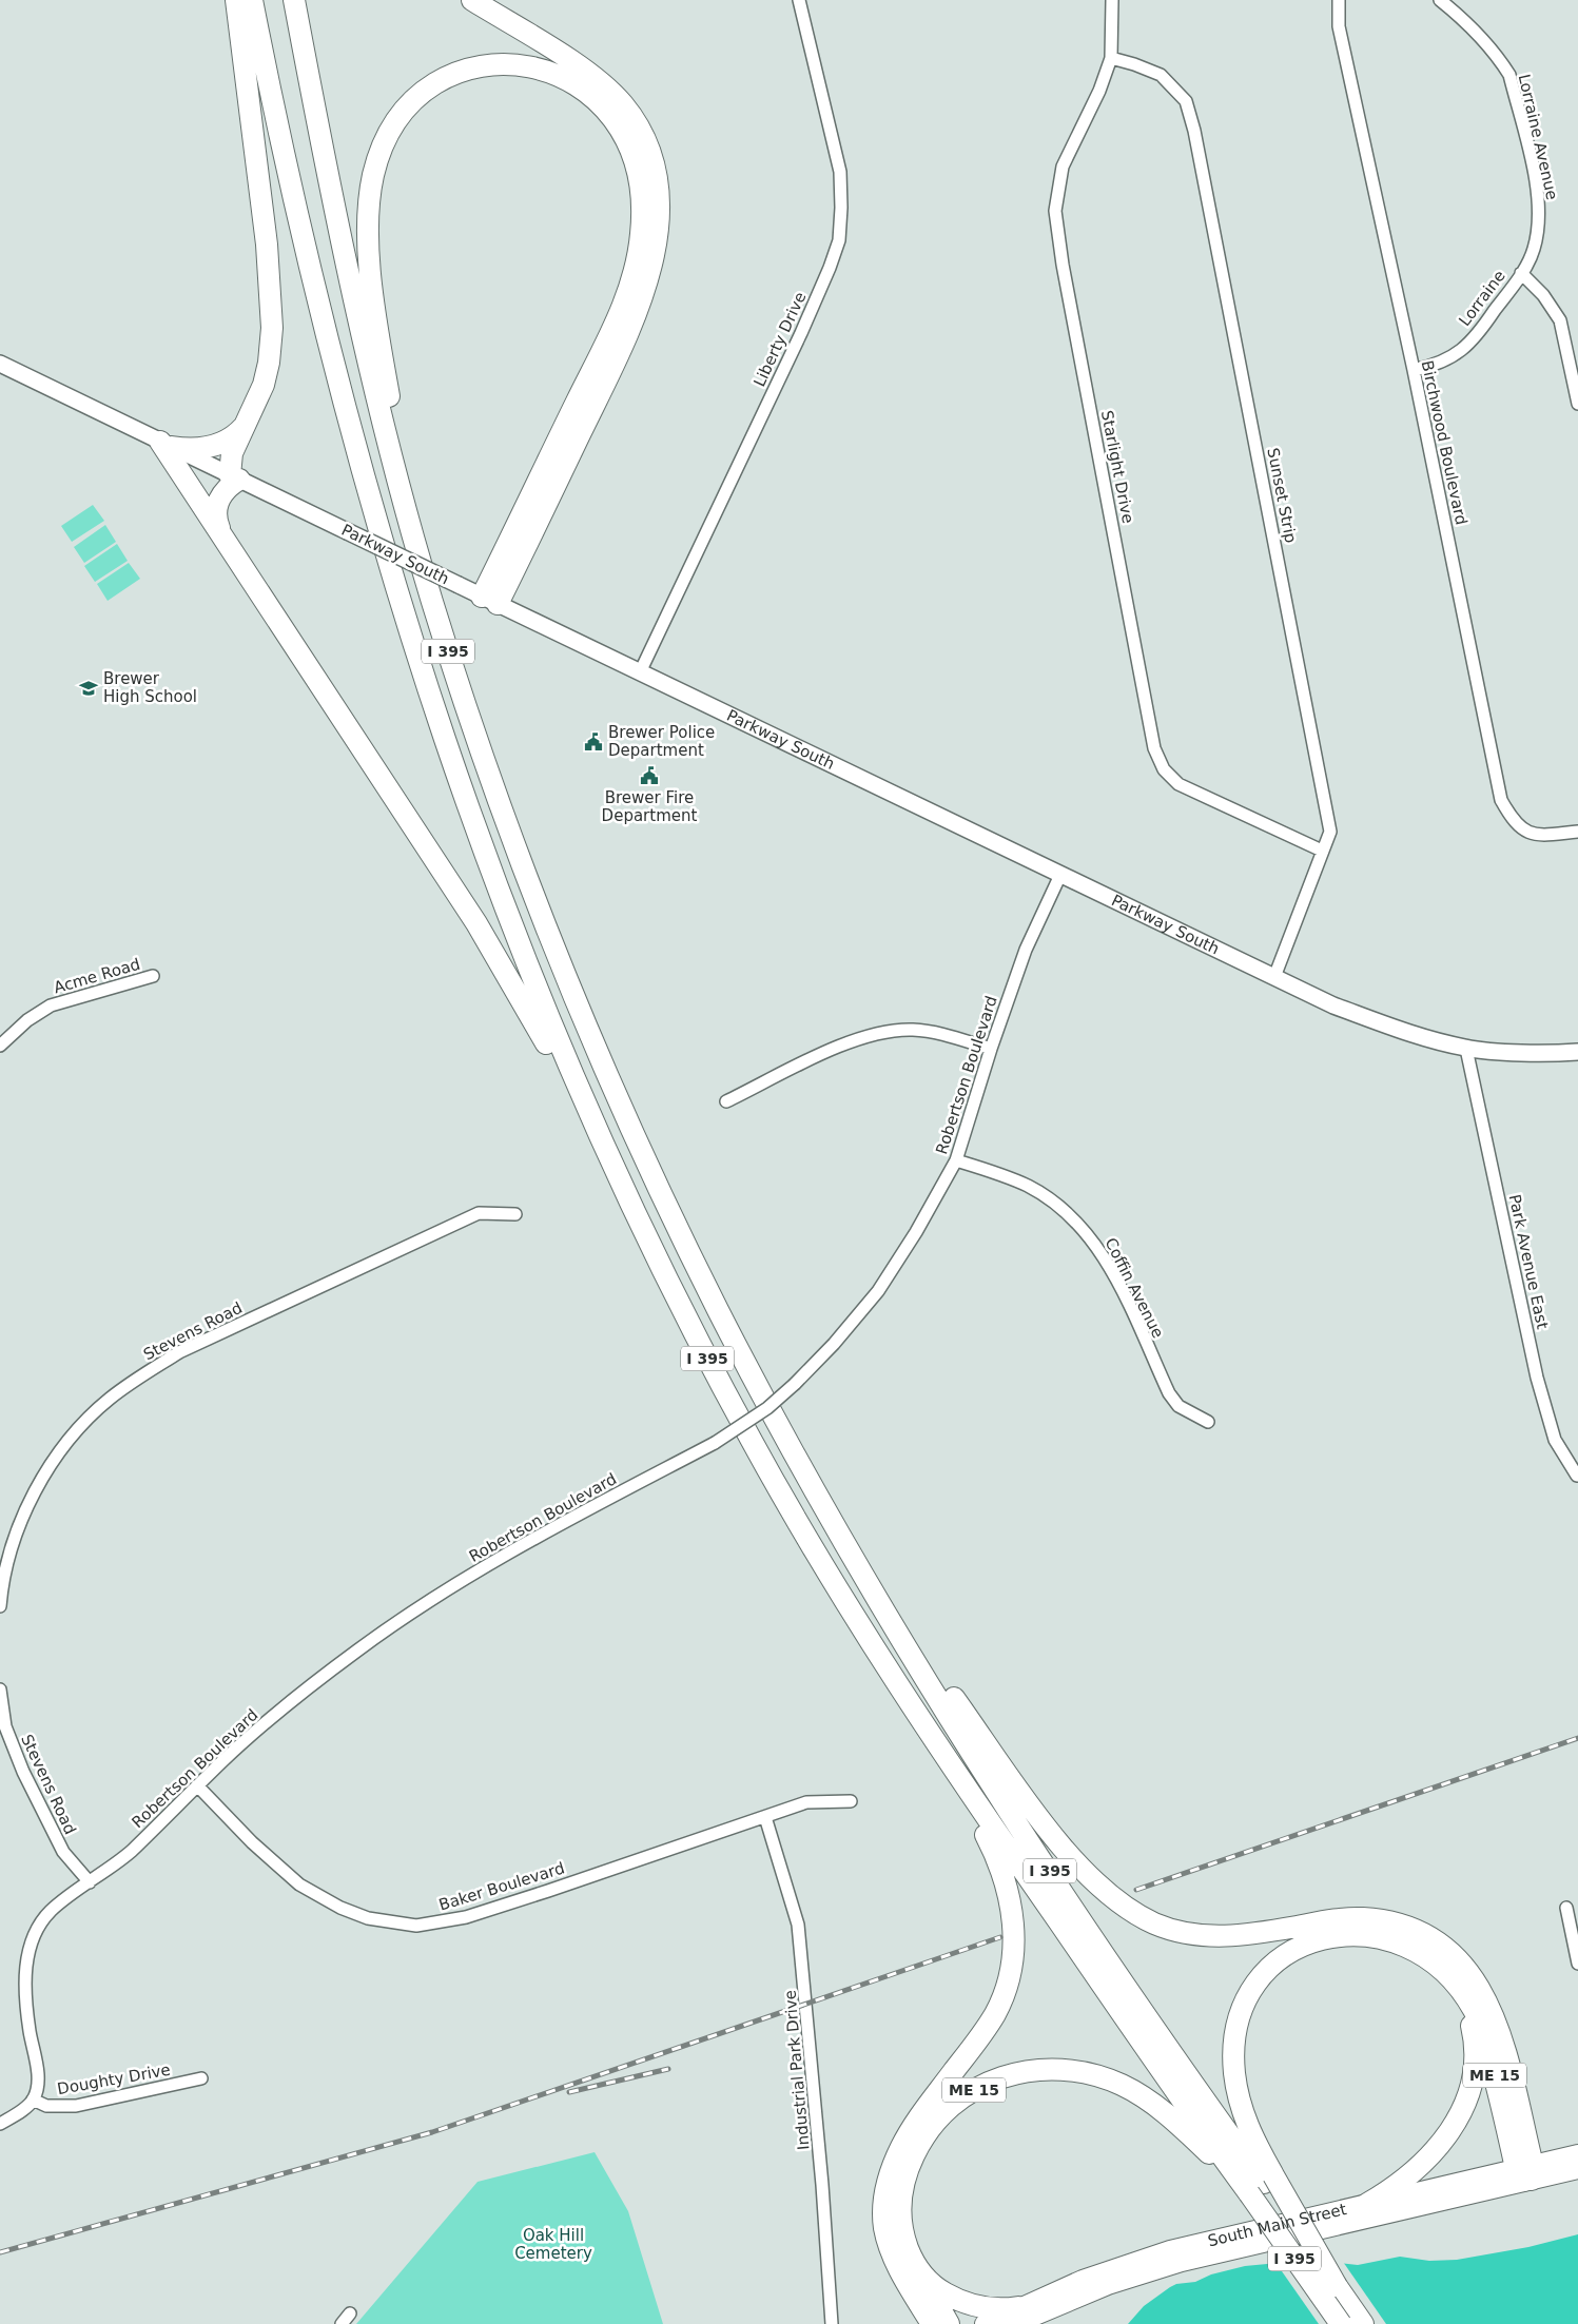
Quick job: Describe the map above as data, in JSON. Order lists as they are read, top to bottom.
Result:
{
  "streets": {
    "highway": ["I 395", "ME 15"],
    "main road": ["Parkway South", "South Main Street"],
    "street": [
      "Lorraine Avenue",
      "Lorraine",
      "Liberty Drive",
      "Birchwood Boulevard",
      "Starlight Drive",
      "Sunset Strip",
      "Acme Road",
      "Robertson Boulevard",
      "Park Avenue East",
      "Coffin Avenue",
      "Stevens Road",
      "Baker Boulevard",
      "Industrial Park Drive",
      "Doughty Drive"
    ]
  },
  "crossings": [
    ["Lorraine Avenue", "Lorraine"],
    ["Lorraine", "Birchwood Boulevard"],
    ["Liberty Drive", "Parkway South"],
    ["Starlight Drive", "Sunset Strip"],
    ["Sunset Strip", "Parkway South"],
    ["Parkway South", "Robertson Boulevard"],
    ["Parkway South", "Park Avenue East"],
    ["I 395", "ME 15"],
    ["Robertson Boulevard", "Coffin Avenue"],
    ["Robertson Boulevard", "Stevens Road"],
    ["Robertson Boulevard", "Baker Boulevard"],
    ["Robertson Boulevard", "Doughty Drive"],
    ["Baker Boulevard", "Industrial Park Drive"],
    ["ME 15", "South Main Street"]
  ],
  "parks": ["Oak Hill Cemetery"],
  "places": {
    "school or university": ["Brewer High School"],
    "public building": ["Brewer Police Department", "Brewer Fire Department"]
  }
}
